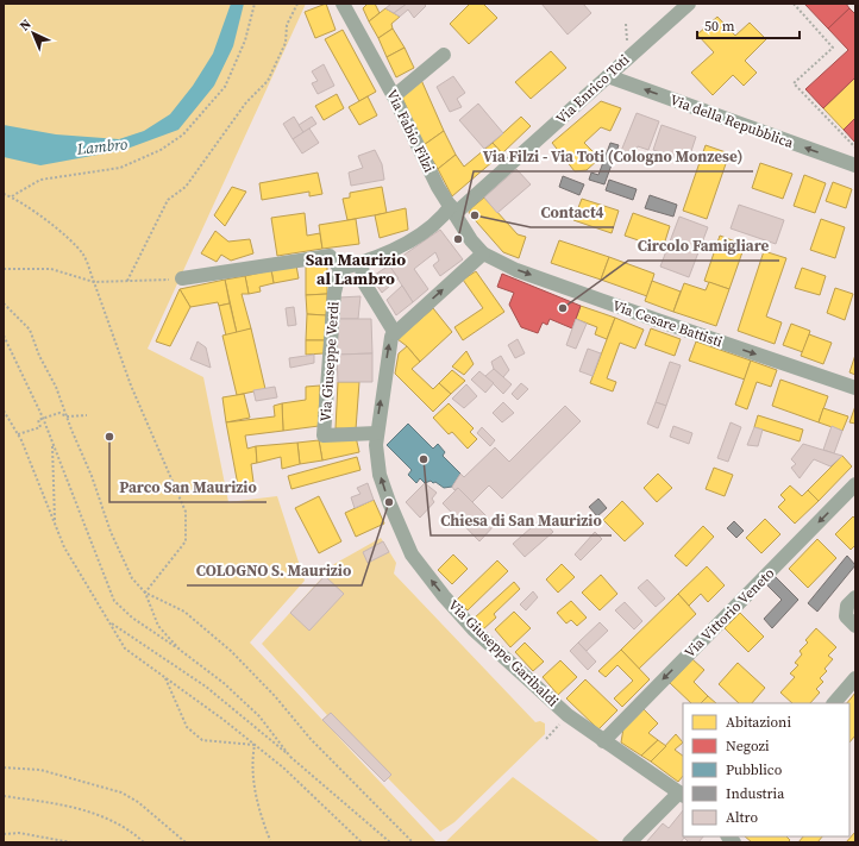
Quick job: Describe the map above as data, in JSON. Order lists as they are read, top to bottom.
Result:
{
  "streets": {
    "street": [
      "Via Enrico Toti",
      "Via della Repubblica",
      "Via Fabio Filzi",
      "Via Cesare Battisti",
      "Via Giuseppe Verdi",
      "Via Vittorio Veneto",
      "Via Giuseppe Garibaldi"
    ]
  },
  "crossings": [
    ["Via Enrico Toti", "Via della Repubblica"],
    ["Via Enrico Toti", "Via Fabio Filzi"],
    ["Via Enrico Toti", "Via Giuseppe Verdi"],
    ["Via Fabio Filzi", "Via Cesare Battisti"],
    ["Via Giuseppe Verdi", "Via Giuseppe Garibaldi"],
    ["Via Vittorio Veneto", "Via Giuseppe Garibaldi"]
  ],
  "one_way": [
    "Via della Repubblica",
    "Via Cesare Battisti",
    "Via Vittorio Veneto",
    "Via Giuseppe Garibaldi"
  ],
  "districts": ["San Maurizio al Lambro"],
  "water": ["Lambro"],
  "places": [
    "Contact4",
    "Via Filzi - Via Toti (Cologno Monzese)",
    "Circolo Famigliare",
    "Parco San Maurizio",
    "Chiesa di San Maurizio",
    "COLOGNO S. Maurizio"
  ],
  "legend": [
    "Abitazioni",
    "Negozi",
    "Pubblico",
    "Industria",
    "Altro"
  ],
  "scale_bar": "50 m",
  "north": "top left"
}
